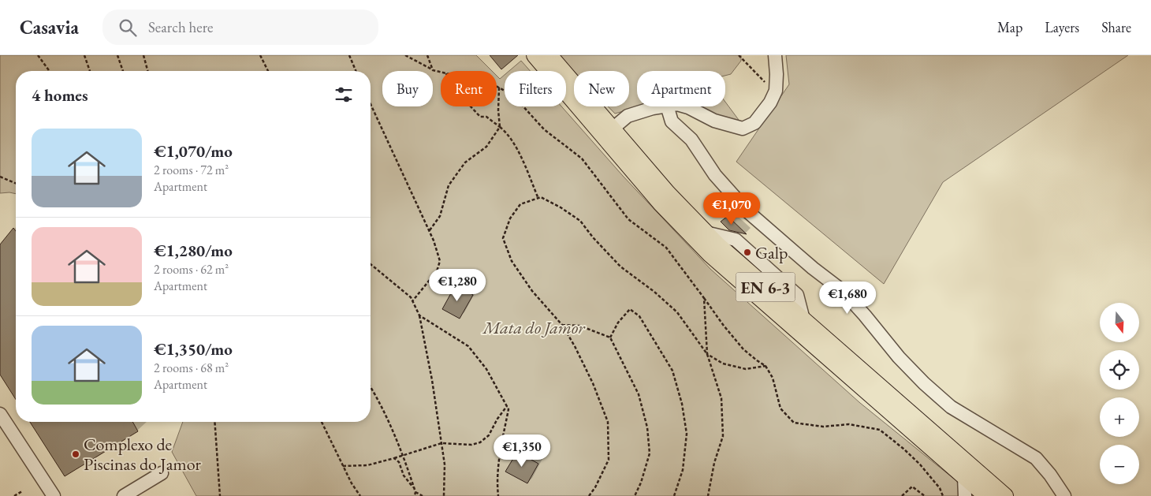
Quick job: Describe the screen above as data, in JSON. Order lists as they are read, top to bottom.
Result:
{
  "streets": {
    "main road": ["EN 6-3"]
  },
  "parks": ["Mata do Jamor"],
  "places": ["Galp", "Complexo de Piscinas do Jamor"],
  "north": "bottom",
  "page": {
    "header": "Casavia",
    "search": "Search here",
    "nav": ["Map", "Layers", "Share"],
    "chip": [
      "Buy",
      "Rent",
      "Filters",
      "New",
      "Apartment"
    ],
    "heading": "4 homes",
    "list": [
      {
        "name": "€1,070/mo",
        "note": "2 rooms · 72 m² · Apartment"
      },
      {
        "name": "€1,280/mo",
        "note": "2 rooms · 62 m² · Apartment"
      },
      {
        "name": "€1,350/mo",
        "note": "2 rooms · 68 m² · Apartment"
      }
    ],
    "price": [
      "€1,070",
      "€1,280",
      "€1,680",
      "€1,350"
    ],
    "map_buttons": ["+", "−"]
  }
}
